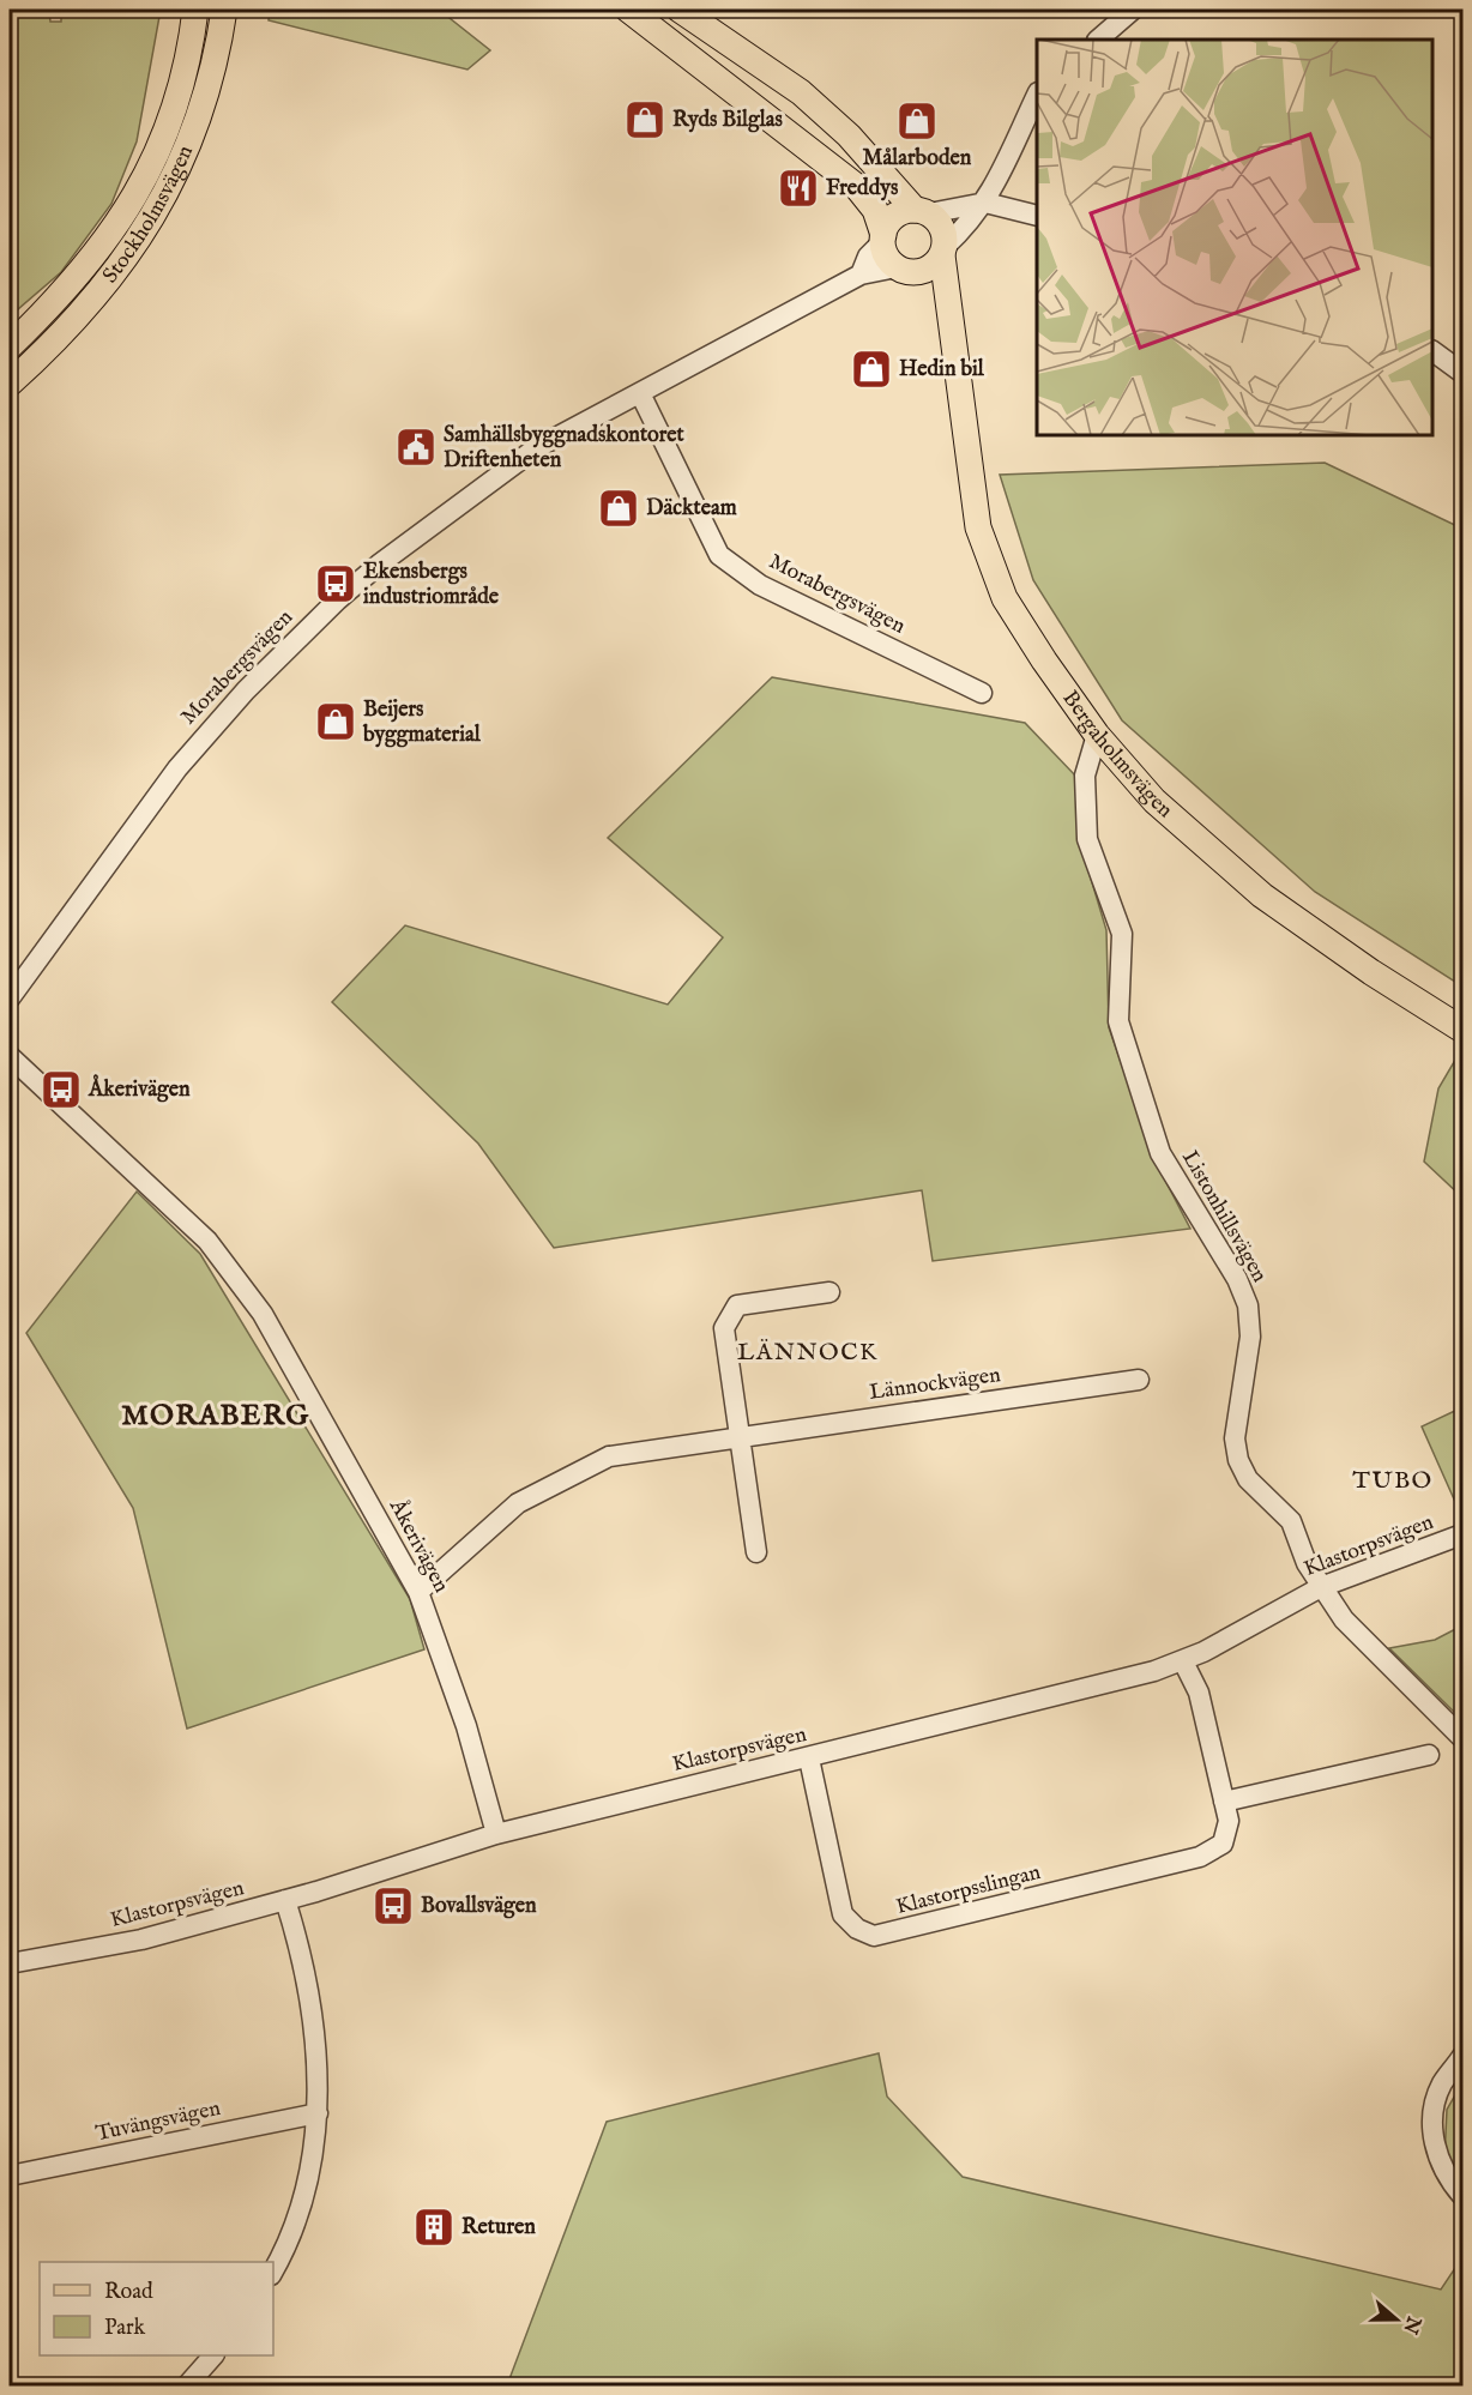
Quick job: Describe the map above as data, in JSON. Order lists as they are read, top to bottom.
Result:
{
  "streets": {
    "main road": ["Stockholmsvägen", "Bergaholmsvägen"],
    "street": [
      "Morabergsvägen",
      "Listonhillsvägen",
      "Lännockvägen",
      "Åkerivägen",
      "Klastorpsvägen",
      "Klastorpsslingan",
      "Tuvängsvägen"
    ]
  },
  "crossings": [
    ["Morabergsvägen", "Bergaholmsvägen"],
    ["Bergaholmsvägen", "Listonhillsvägen"],
    ["Listonhillsvägen", "Klastorpsvägen"],
    ["Lännockvägen", "Åkerivägen"],
    ["Åkerivägen", "Klastorpsvägen"],
    ["Klastorpsvägen", "Klastorpsslingan"]
  ],
  "districts": ["LÄNNOCK", "MORABERG", "TUBO"],
  "places": {
    "shop": [
      "Ryds Bilglas",
      "Målarboden",
      "Hedin bil",
      "Däckteam",
      "Beijers byggmaterial"
    ],
    "restaurant": ["Freddys"],
    "public building": ["Samhällsbyggnadskontoret Driftenheten"],
    "bus stop": ["Ekensbergs industriområde", "Åkerivägen", "Bovallsvägen"],
    "building": ["Returen"]
  },
  "legend": ["Road", "Park"],
  "north": "right"
}
